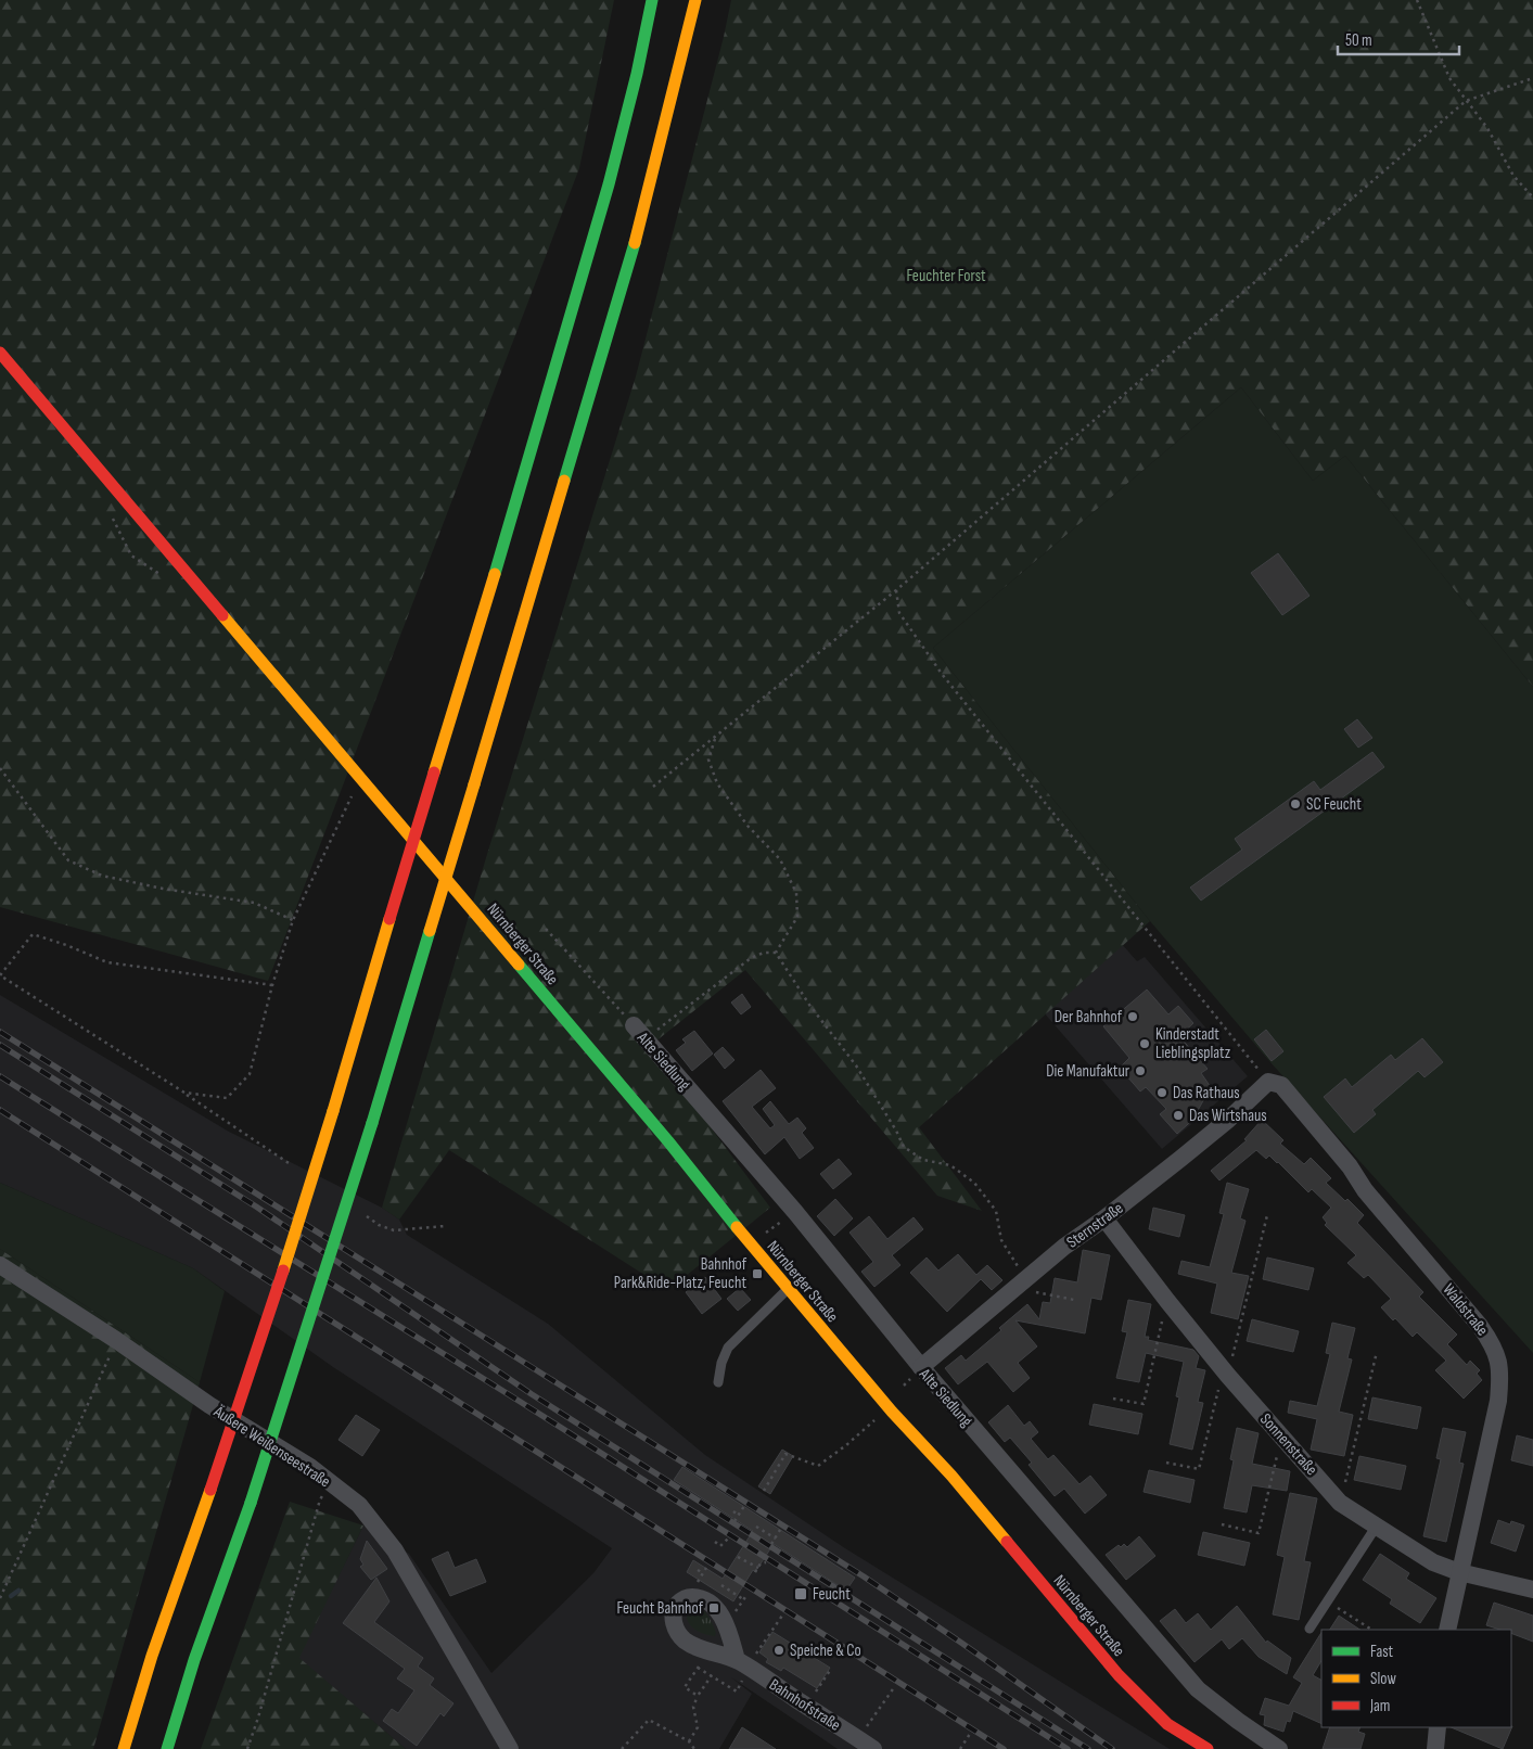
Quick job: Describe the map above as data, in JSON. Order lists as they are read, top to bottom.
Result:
{
  "streets": {
    "main road": ["Nürnberger Straße"],
    "street": [
      "Alte Siedlung",
      "Sternstraße",
      "Waldstraße",
      "Sonnenstraße",
      "Äußere Weißenseestraße",
      "Bahnhofstraße"
    ]
  },
  "crossings": [
    ["Alte Siedlung", "Sternstraße"],
    ["Sternstraße", "Waldstraße"],
    ["Sternstraße", "Sonnenstraße"],
    ["Waldstraße", "Sonnenstraße"]
  ],
  "parks": ["Feuchter Forst"],
  "places": {
    "other": [
      "SC Feucht",
      "Der Bahnhof",
      "Kinderstadt Lieblingsplatz",
      "Die Manufaktur",
      "Das Rathaus",
      "Das Wirtshaus",
      "Speiche & Co"
    ],
    "transit": ["Bahnhof Park&Ride-Platz, Feucht", "Feucht", "Feucht Bahnhof"]
  },
  "legend": ["Fast", "Slow", "Jam"],
  "scale_bar": "50 m"
}
